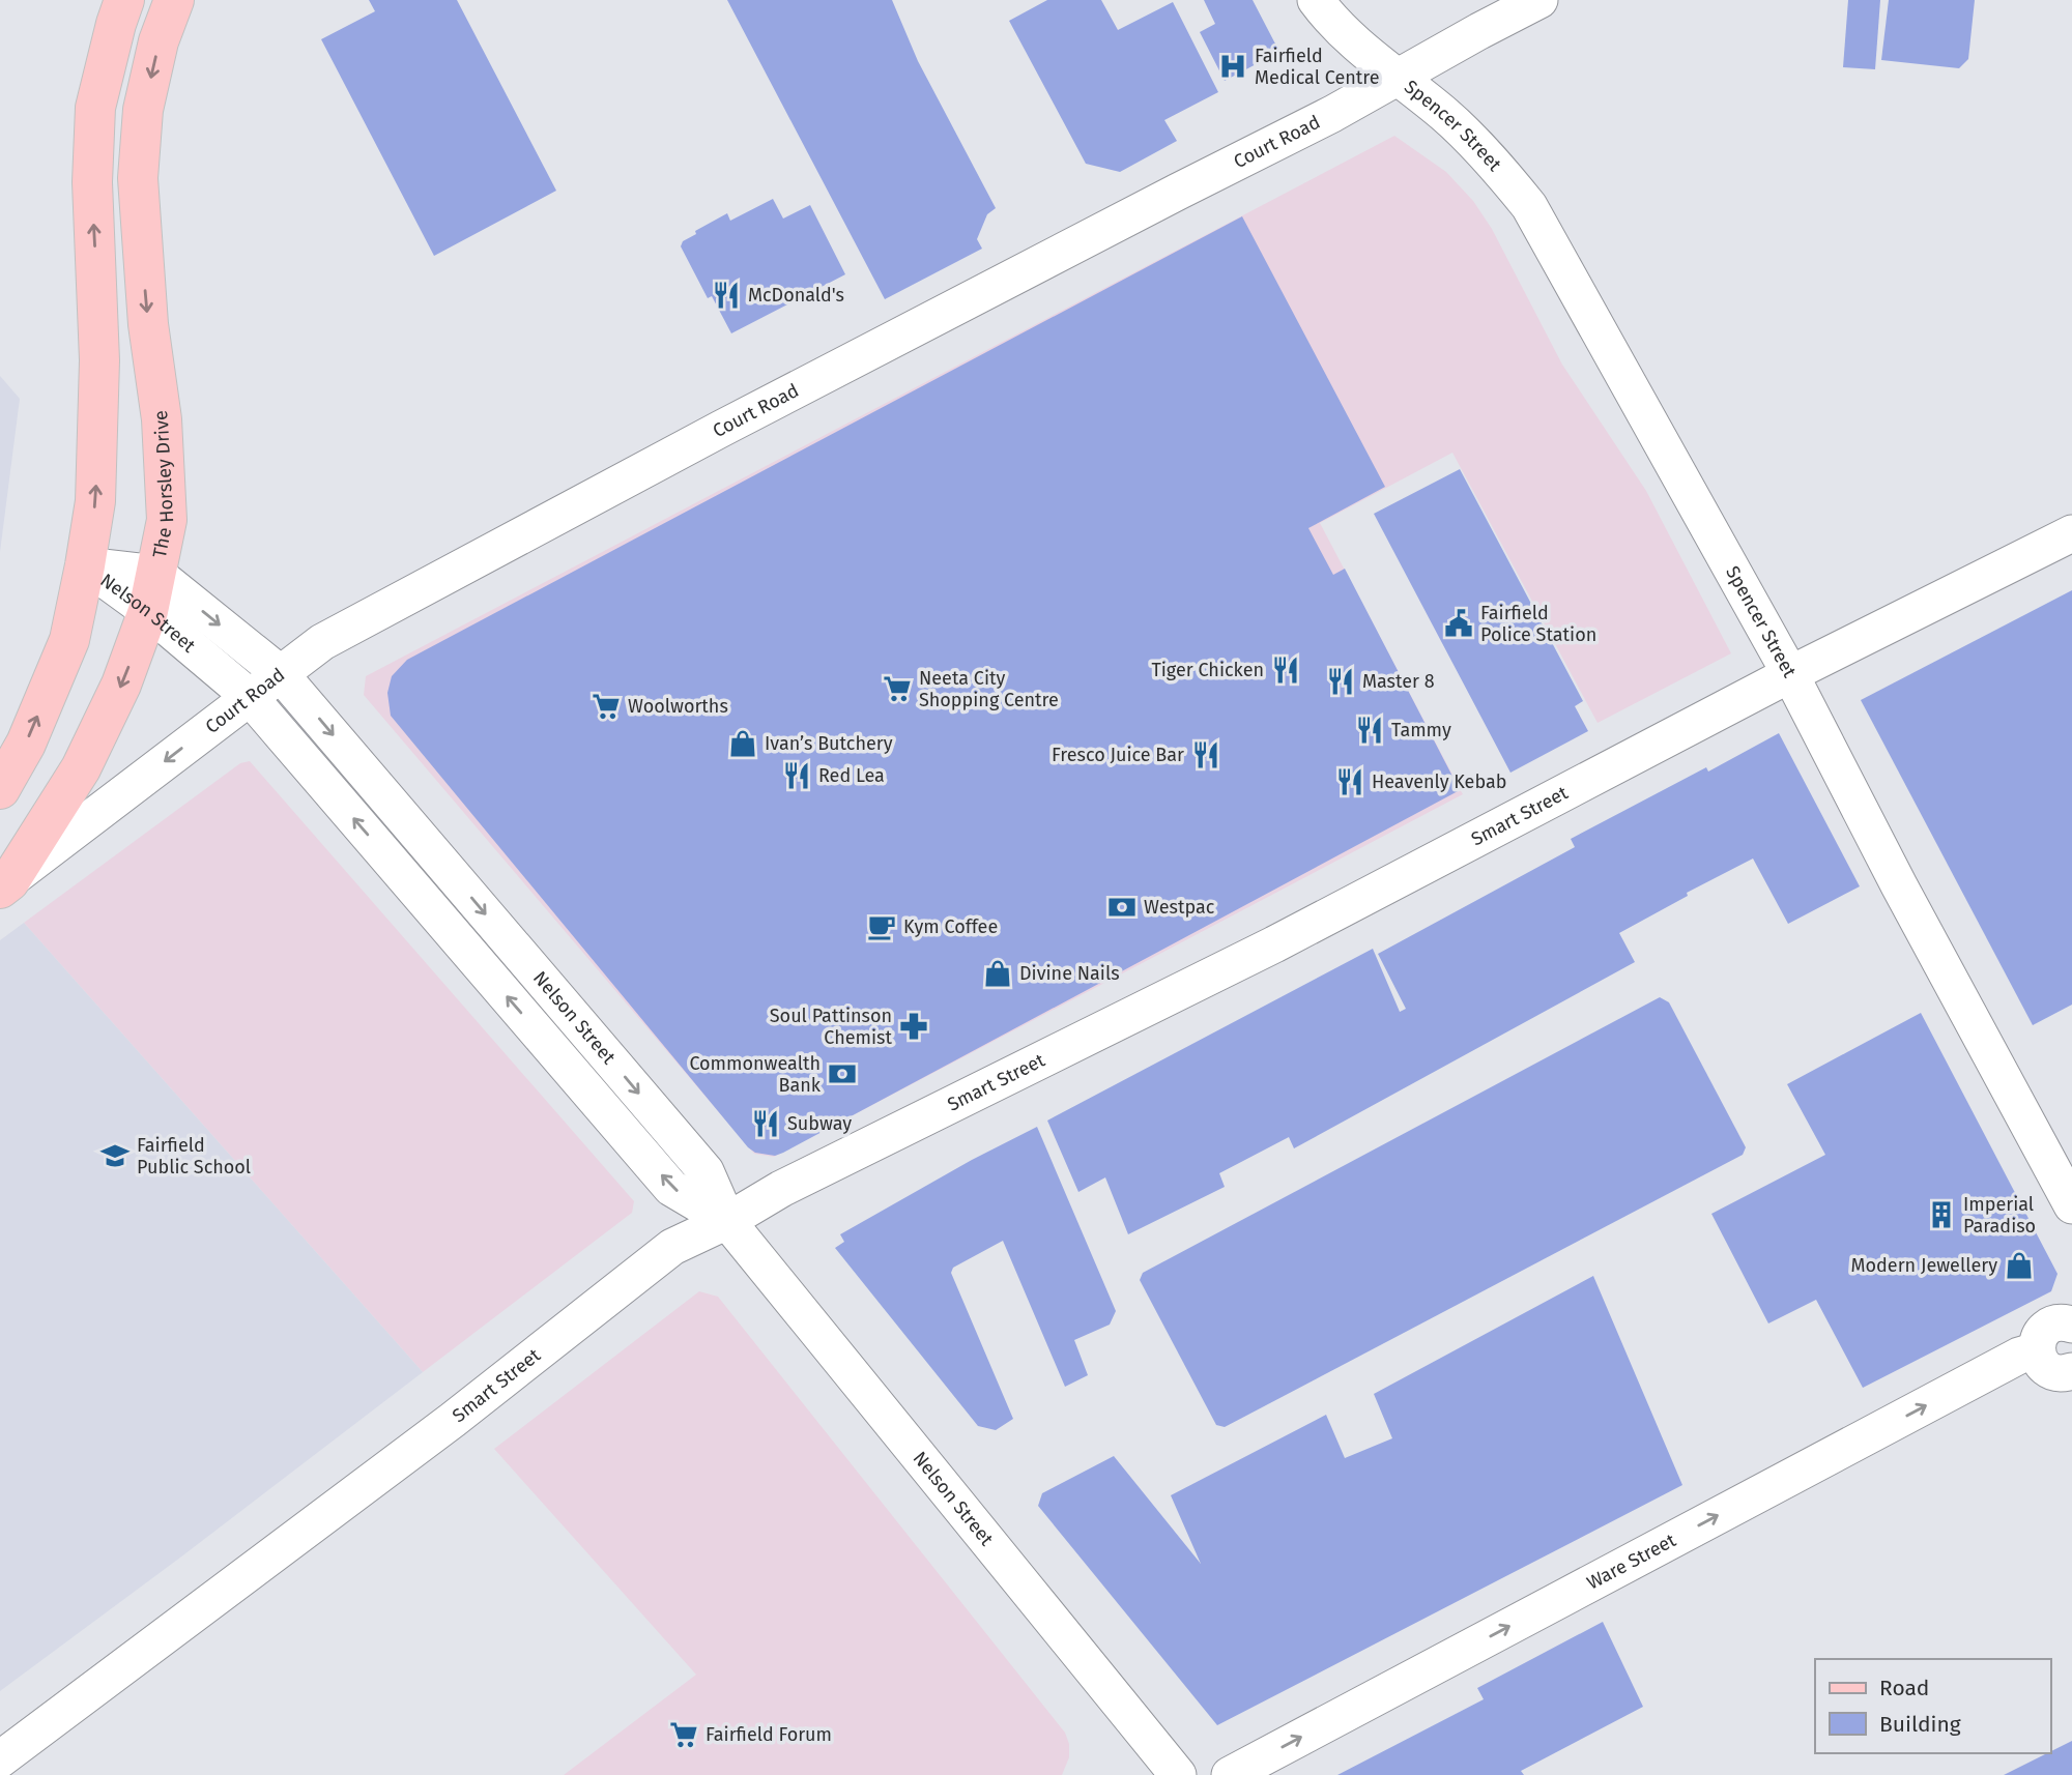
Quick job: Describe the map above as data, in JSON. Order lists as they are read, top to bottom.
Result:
{
  "streets": {
    "main road": ["The Horsley Drive"],
    "street": [
      "Spencer Street",
      "Court Road",
      "Nelson Street",
      "Smart Street",
      "Ware Street"
    ]
  },
  "crossings": [
    ["Spencer Street", "Court Road"],
    ["Spencer Street", "Smart Street"],
    ["Court Road", "The Horsley Drive"],
    ["Court Road", "Nelson Street"],
    ["The Horsley Drive", "Nelson Street"],
    ["Nelson Street", "Smart Street"]
  ],
  "one_way": ["Ware Street"],
  "places": {
    "hospital": ["Fairfield Medical Centre"],
    "restaurant": [
      "McDonald's",
      "Tiger Chicken",
      "Master 8",
      "Tammy",
      "Fresco Juice Bar",
      "Red Lea",
      "Heavenly Kebab",
      "Subway"
    ],
    "public building": ["Fairfield Police Station"],
    "supermarket": ["Neeta City Shopping Centre", "Woolworths", "Fairfield Forum"],
    "shop": ["Ivan’s Butchery", "Divine Nails", "Modern Jewellery"],
    "bank": ["Westpac", "Commonwealth Bank"],
    "cafe": ["Kym Coffee"],
    "pharmacy": ["Soul Pattinson Chemist"],
    "school or university": ["Fairfield Public School"],
    "building": ["Imperial Paradiso"]
  },
  "legend": ["Road", "Building"]
}
